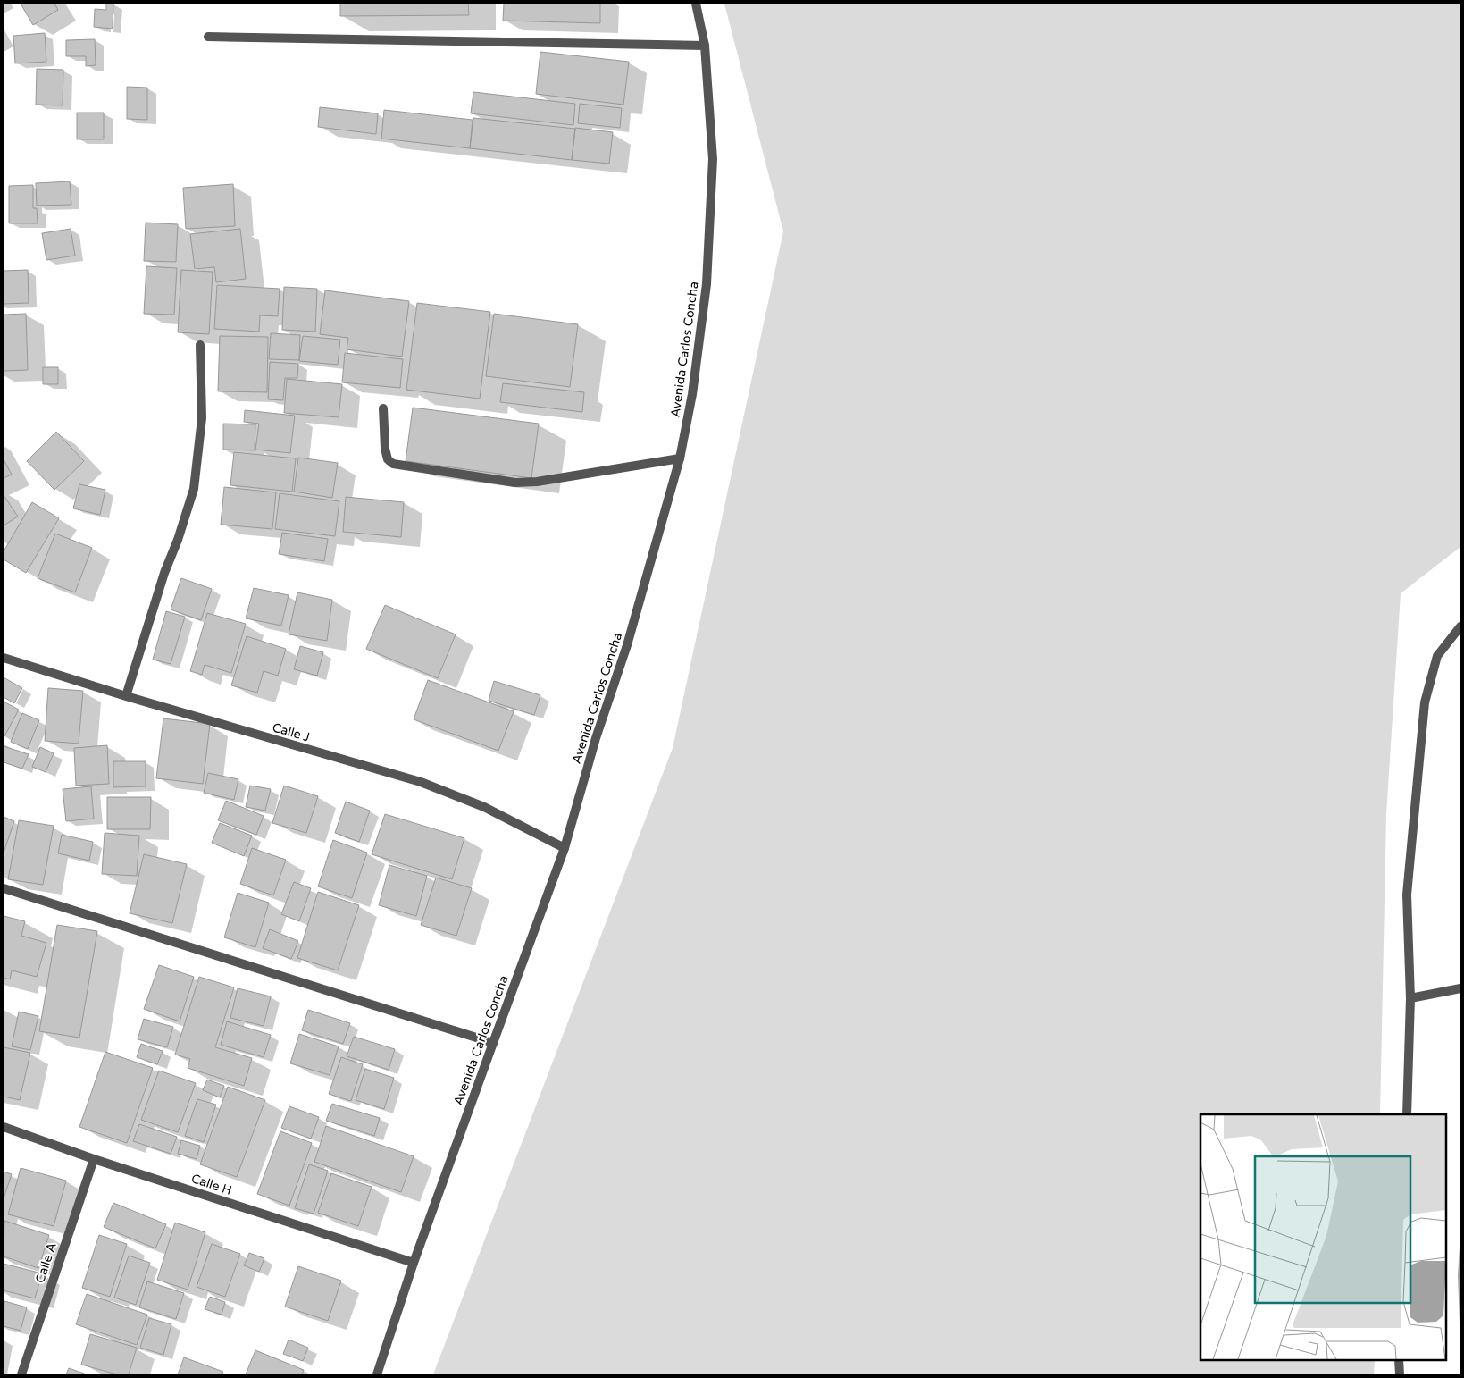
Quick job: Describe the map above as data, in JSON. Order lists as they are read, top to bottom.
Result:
{
  "streets": {
    "street": [
      "Avenida Carlos Concha",
      "Calle J",
      "Calle H",
      "Calle A"
    ]
  },
  "crossings": [
    ["Avenida Carlos Concha", "Calle J"],
    ["Avenida Carlos Concha", "Calle H"],
    ["Calle H", "Calle A"]
  ]
}
